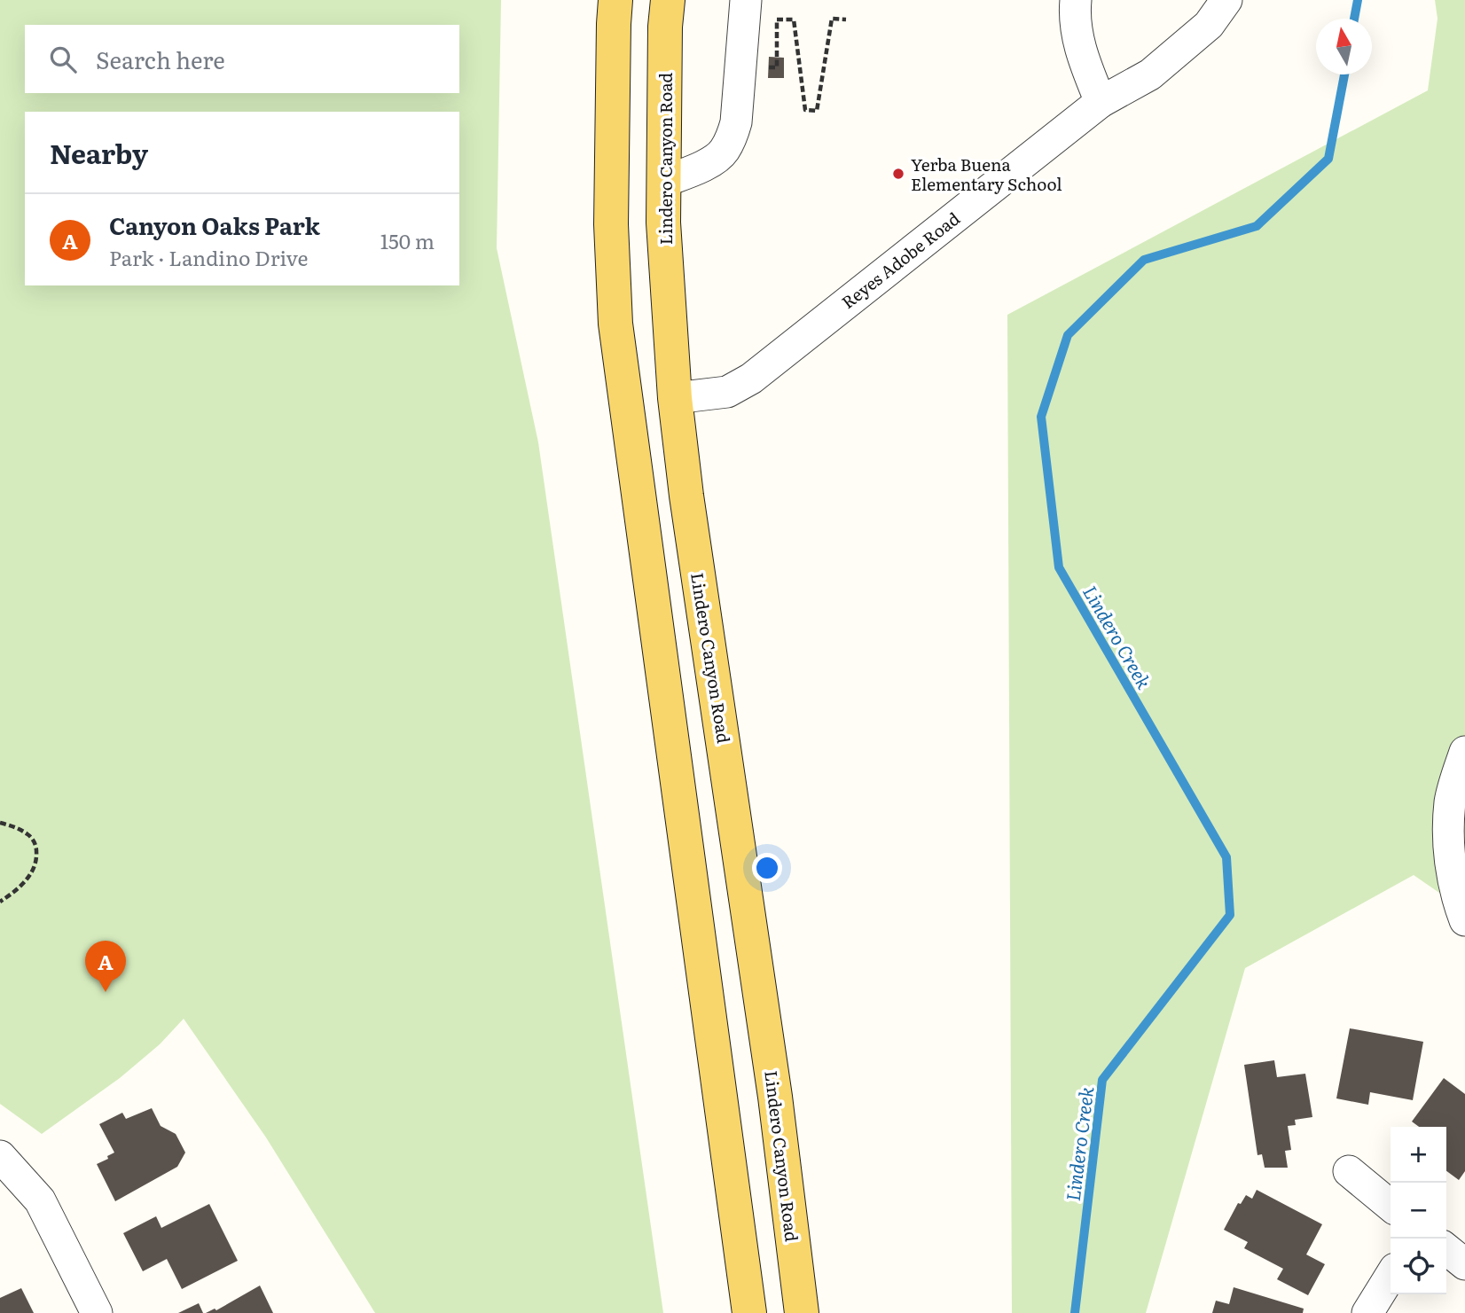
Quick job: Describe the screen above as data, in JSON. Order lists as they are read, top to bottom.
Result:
{
  "streets": {
    "main road": ["Lindero Canyon Road"],
    "street": ["Reyes Adobe Road"]
  },
  "crossings": [
    ["Lindero Canyon Road", "Reyes Adobe Road"]
  ],
  "water": ["Lindero Creek"],
  "places": ["Yerba Buena Elementary School"],
  "north": "top",
  "page": {
    "search": "Search here",
    "heading": "Nearby",
    "list": [
      {
        "mark": "A",
        "name": "Canyon Oaks Park",
        "note": "Park · Landino Drive",
        "value": "150 m"
      }
    ],
    "pins": "A",
    "map_buttons": ["+", "−"]
  }
}
